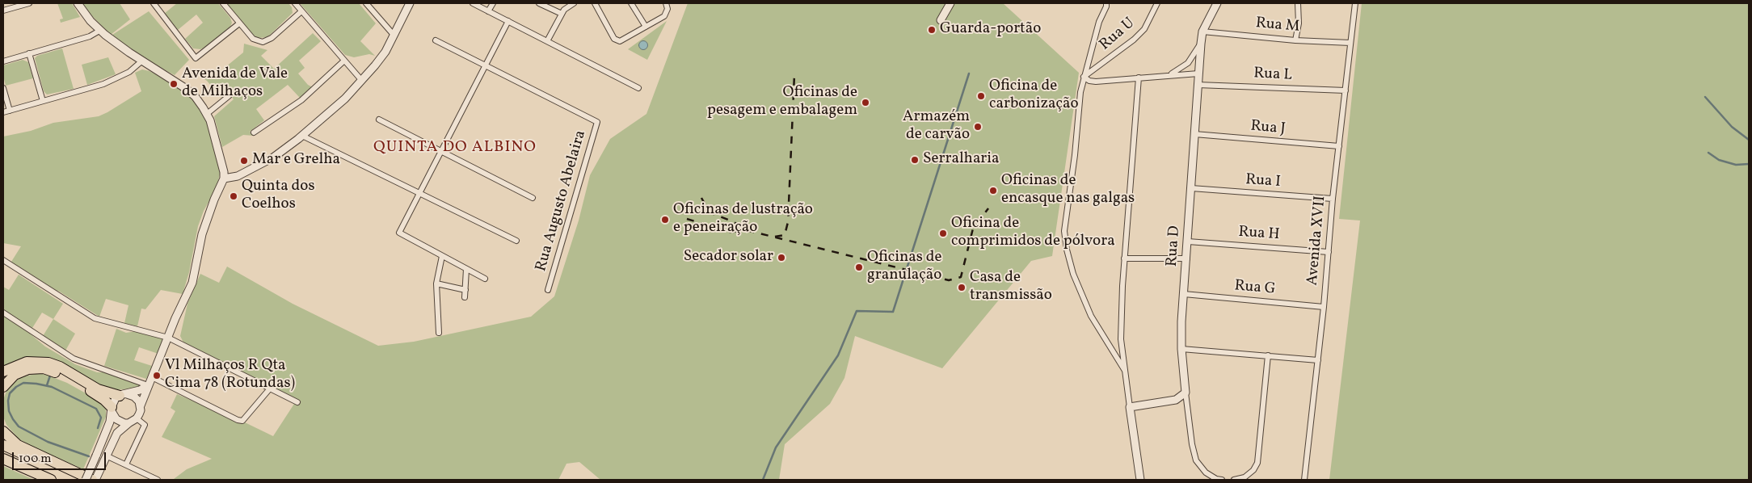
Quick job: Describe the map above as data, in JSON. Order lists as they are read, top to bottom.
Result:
{
  "streets": {
    "street": [
      "Rua M",
      "Rua U",
      "Rua L",
      "Rua J",
      "Rua I",
      "Rua Augusto Abelaira",
      "Rua H",
      "Avenida XVII",
      "Rua D",
      "Rua G"
    ]
  },
  "crossings": [
    ["Rua M", "Avenida XVII"],
    ["Rua M", "Rua D"],
    ["Rua L", "Avenida XVII"],
    ["Rua L", "Rua D"],
    ["Rua J", "Avenida XVII"],
    ["Rua J", "Rua D"],
    ["Rua I", "Avenida XVII"],
    ["Rua I", "Rua D"],
    ["Rua H", "Avenida XVII"],
    ["Rua H", "Rua D"],
    ["Avenida XVII", "Rua G"],
    ["Rua D", "Rua G"]
  ],
  "districts": ["QUINTA DO ALBINO"],
  "places": [
    "Guarda-portão",
    "Avenida de Vale de Milhaços",
    "Oficina de carbonização",
    "Oficinas de pesagem e embalagem",
    "Armazém de carvão",
    "Serralharia",
    "Mar e Grelha",
    "Oficinas de encasque nas galgas",
    "Quinta dos Coelhos",
    "Oficinas de lustração e peneiração",
    "Oficina de comprimidos de pólvora",
    "Secador solar",
    "Oficinas de granulação",
    "Casa de transmissão",
    "Vl Milhaços R Qta Cima 78 (Rotundas)"
  ],
  "scale_bar": "100 m"
}
